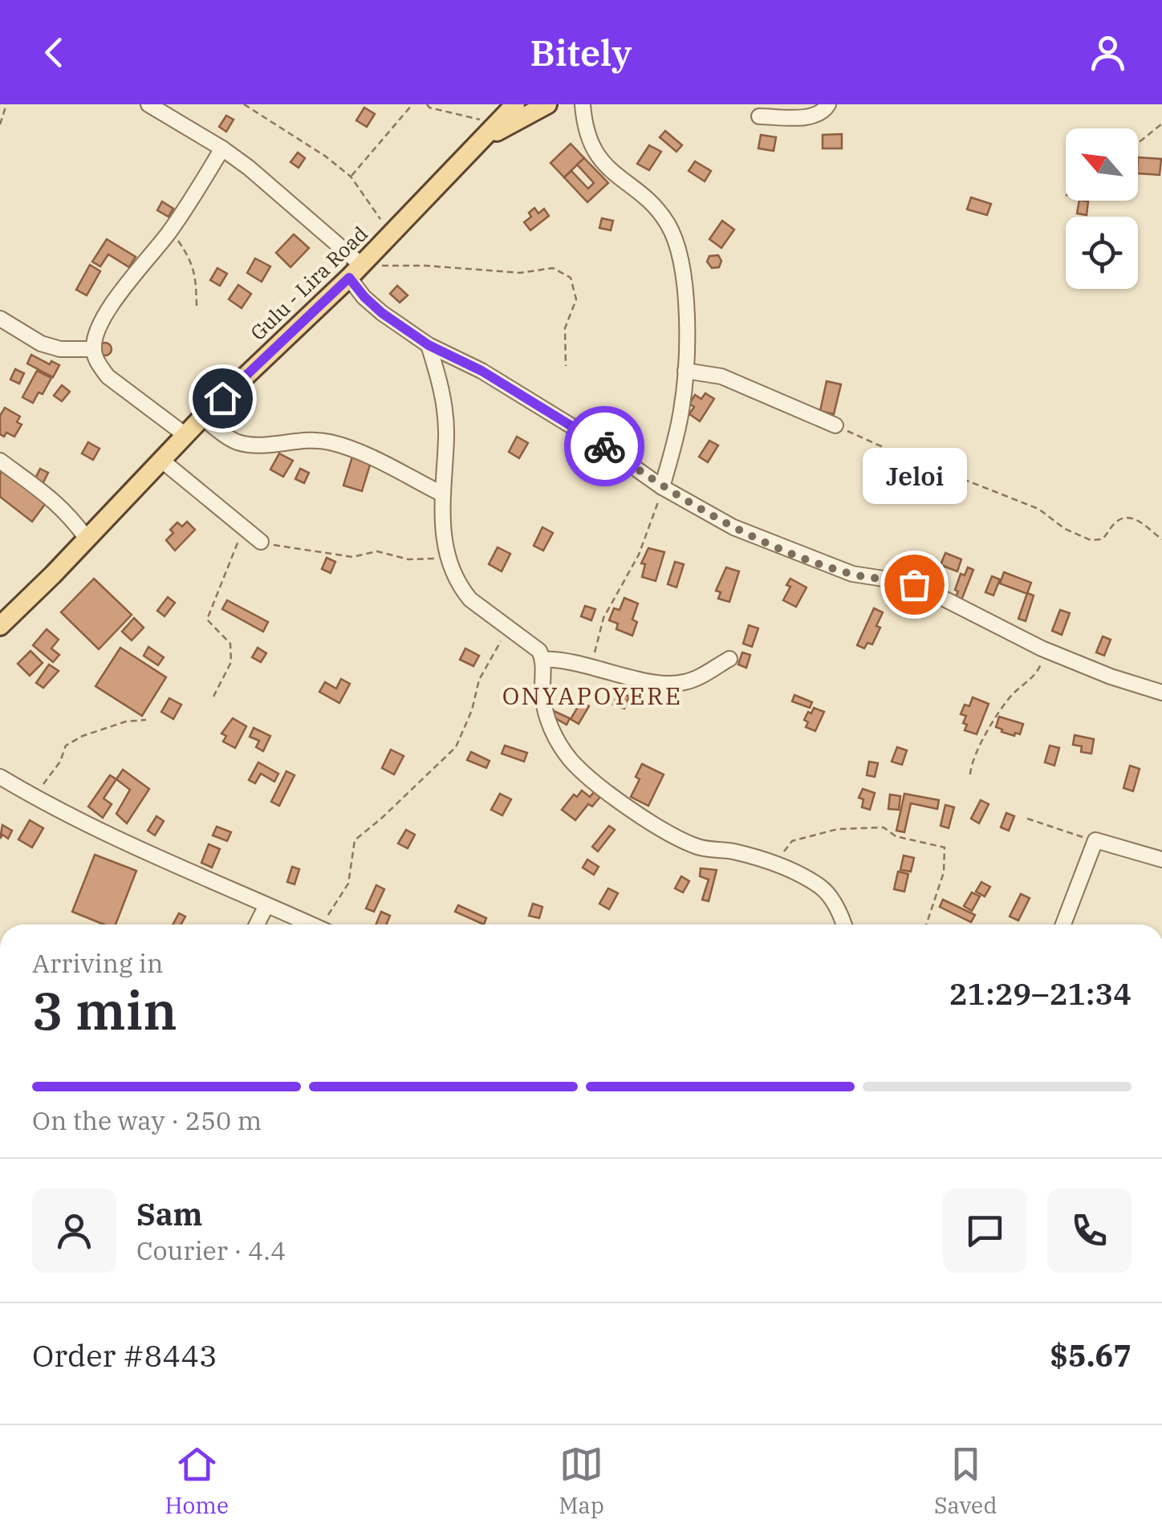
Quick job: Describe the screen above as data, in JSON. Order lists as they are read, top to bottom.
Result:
{
  "streets": {
    "main road": ["Gulu - Lira Road"]
  },
  "districts": ["ONYAPOYERE"],
  "places": ["Jeloi"],
  "north": "top left",
  "page": {
    "header": "Bitely",
    "bubble": "Jeloi",
    "heading": ["3 min", "Arriving in", "21:29–21:34"],
    "panel": [
      "Sam",
      "Courier · 4.4",
      "Order #8443",
      "$5.67"
    ],
    "bar": "On the way · 250 m",
    "tabs": ["Home", "Map", "Saved"]
  }
}
